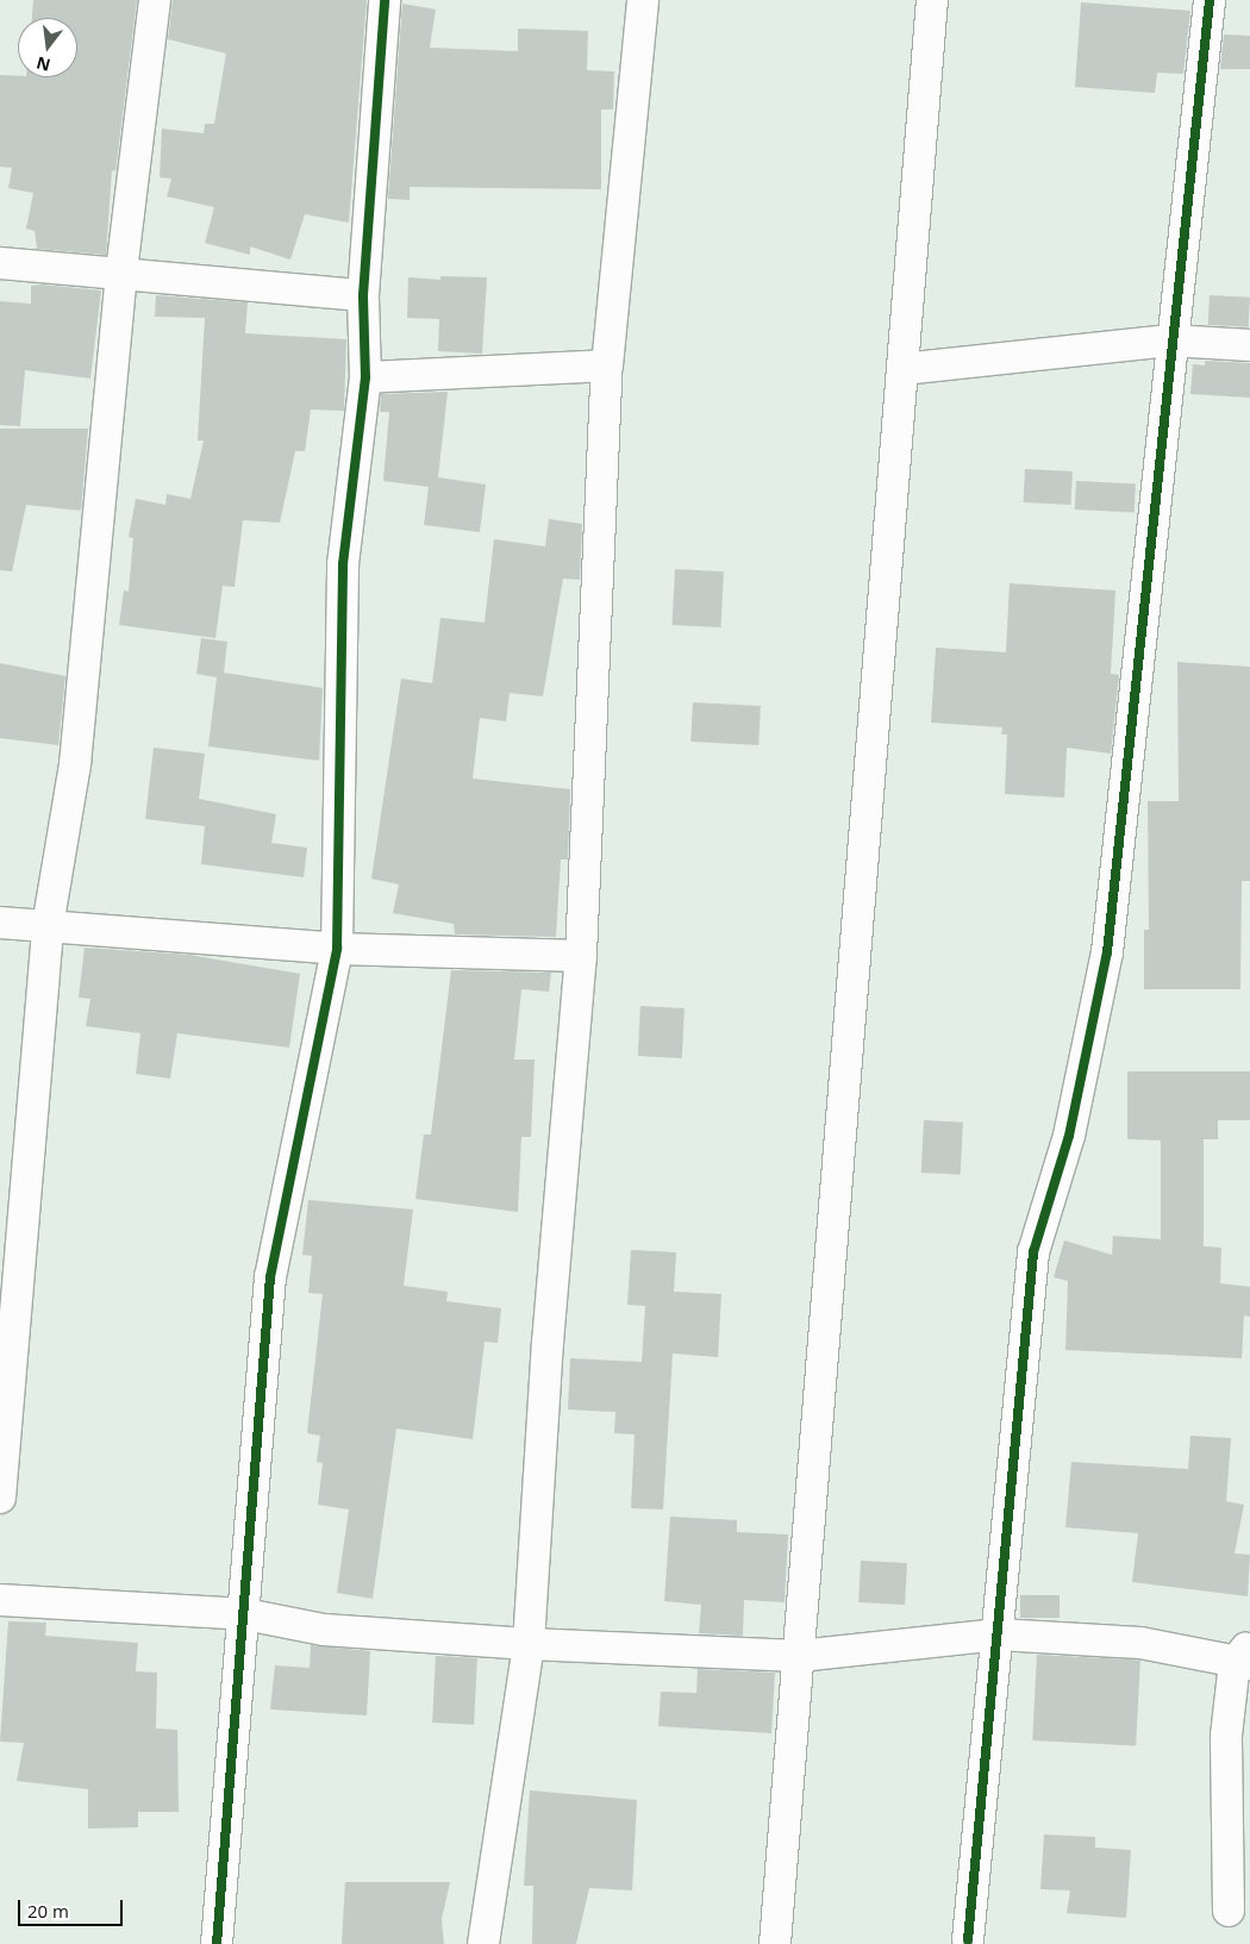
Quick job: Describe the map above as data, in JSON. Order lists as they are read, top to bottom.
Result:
{
  "scale_bar": "20 m",
  "north": "bottom"
}
